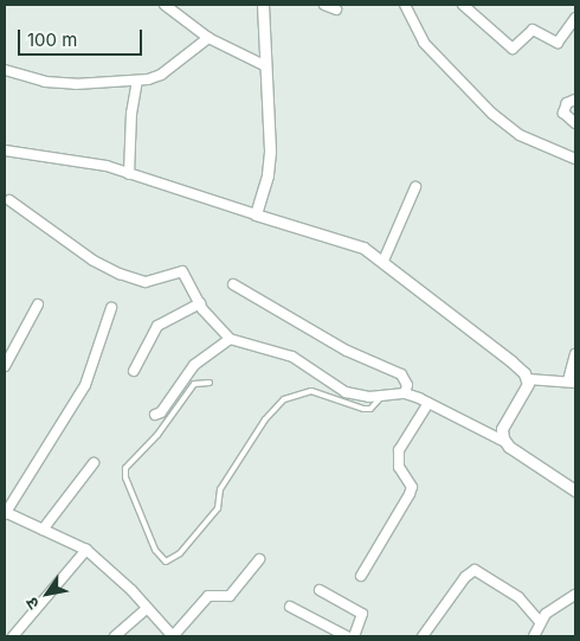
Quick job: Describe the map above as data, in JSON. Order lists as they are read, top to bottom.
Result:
{
  "scale_bar": "100 m",
  "north": "bottom left"
}
